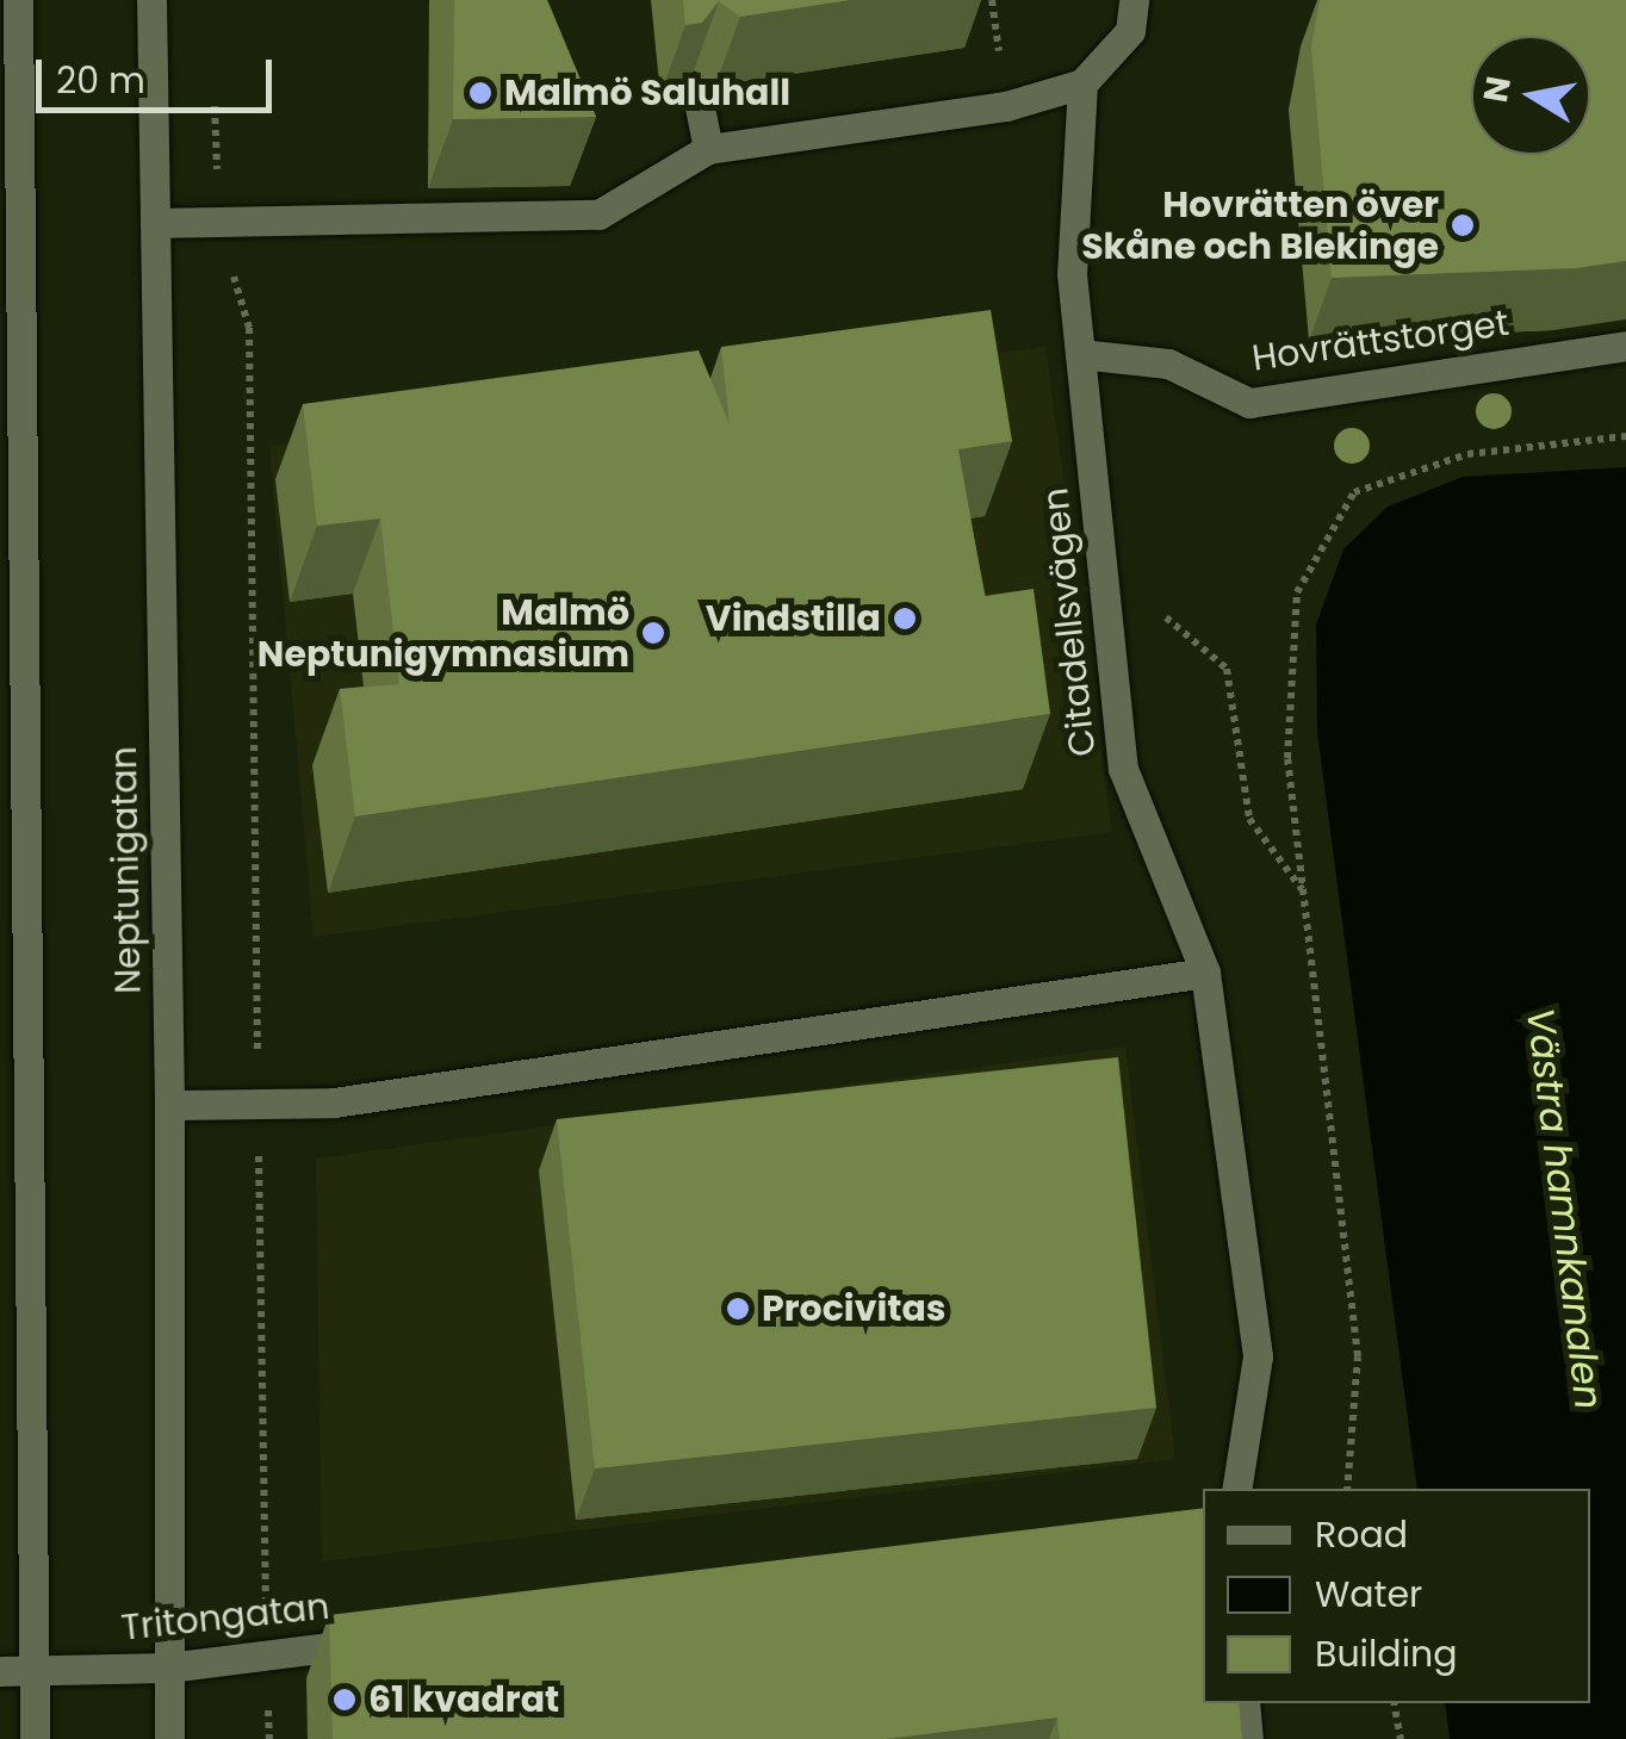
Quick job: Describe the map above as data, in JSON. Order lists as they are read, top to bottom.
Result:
{
  "streets": {
    "street": [
      "Hovrättstorget",
      "Citadellsvägen",
      "Neptunigatan",
      "Tritongatan"
    ]
  },
  "crossings": [
    ["Hovrättstorget", "Citadellsvägen"],
    ["Neptunigatan", "Tritongatan"]
  ],
  "water": ["Västra hamnkanalen"],
  "places": [
    "Malmö Saluhall",
    "Hovrätten över Skåne och Blekinge",
    "Vindstilla",
    "Malmö Neptunigymnasium",
    "Procivitas",
    "61 kvadrat"
  ],
  "legend": ["Road", "Water", "Building"],
  "scale_bar": "20 m",
  "north": "left"
}
